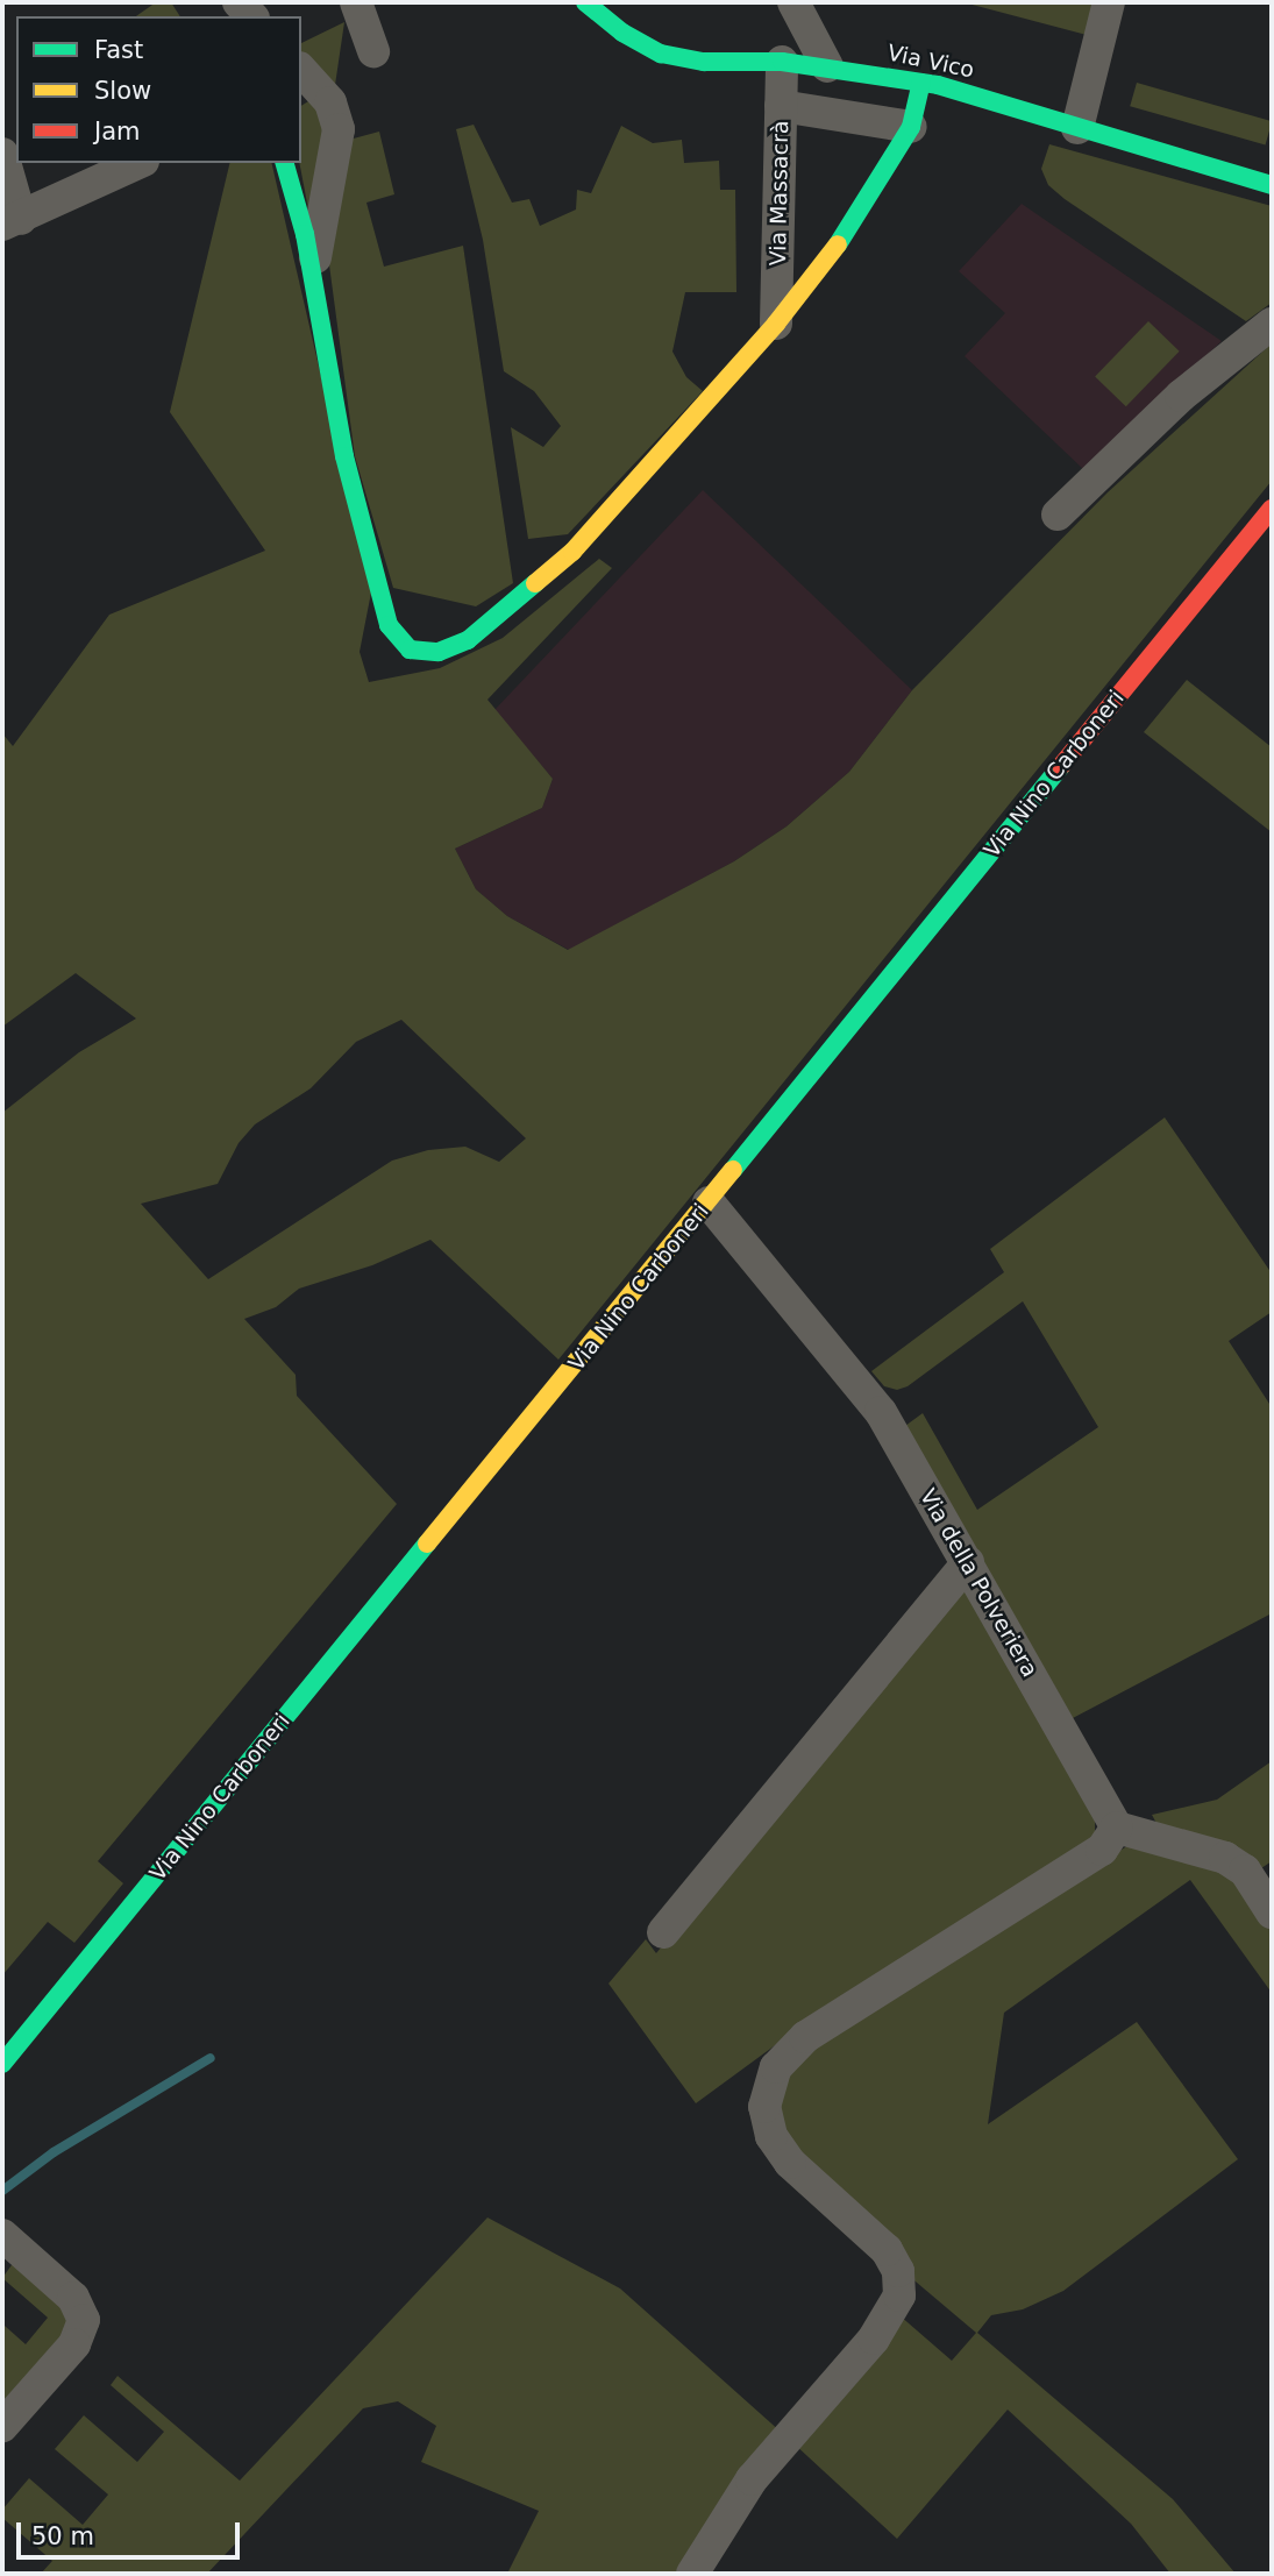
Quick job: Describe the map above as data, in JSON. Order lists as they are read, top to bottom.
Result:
{
  "streets": {
    "street": [
      "Via Vico",
      "Via Massacrà",
      "Via Nino Carboneri",
      "Via della Polveriera"
    ]
  },
  "crossings": [
    ["Via Vico", "Via Massacrà"],
    ["Via Nino Carboneri", "Via della Polveriera"]
  ],
  "legend": ["Fast", "Slow", "Jam"],
  "scale_bar": "50 m"
}
